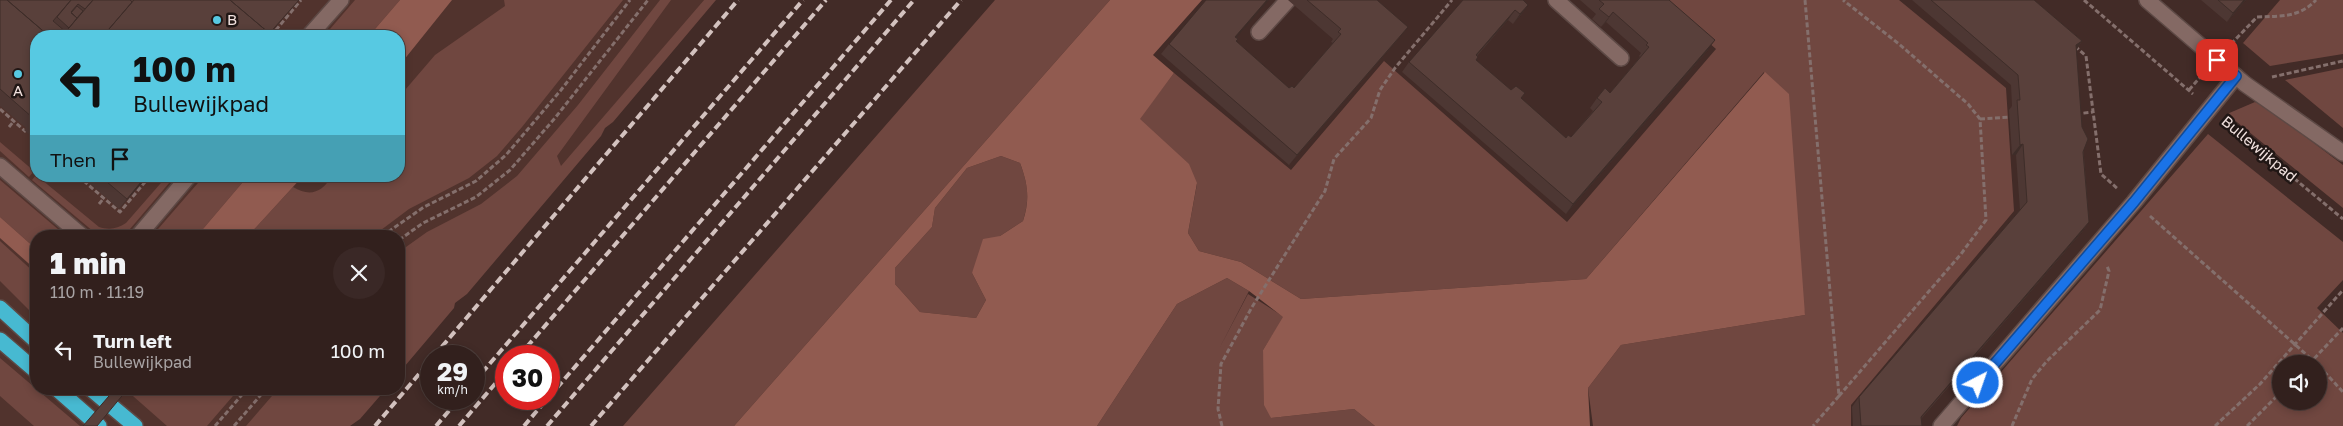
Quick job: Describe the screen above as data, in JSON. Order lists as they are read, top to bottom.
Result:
{
  "streets": {
    "path": ["Bullewijkpad"]
  },
  "places": ["B", "A"],
  "page": {
    "turn": ["100 m", "Bullewijkpad"],
    "then": "Then",
    "heading": ["1 min", "110 m · 11:19"],
    "list": [
      {
        "name": "Turn left",
        "note": "Bullewijkpad",
        "value": "100 m"
      }
    ],
    "speed": "29 km/h",
    "limit": "30"
  }
}
